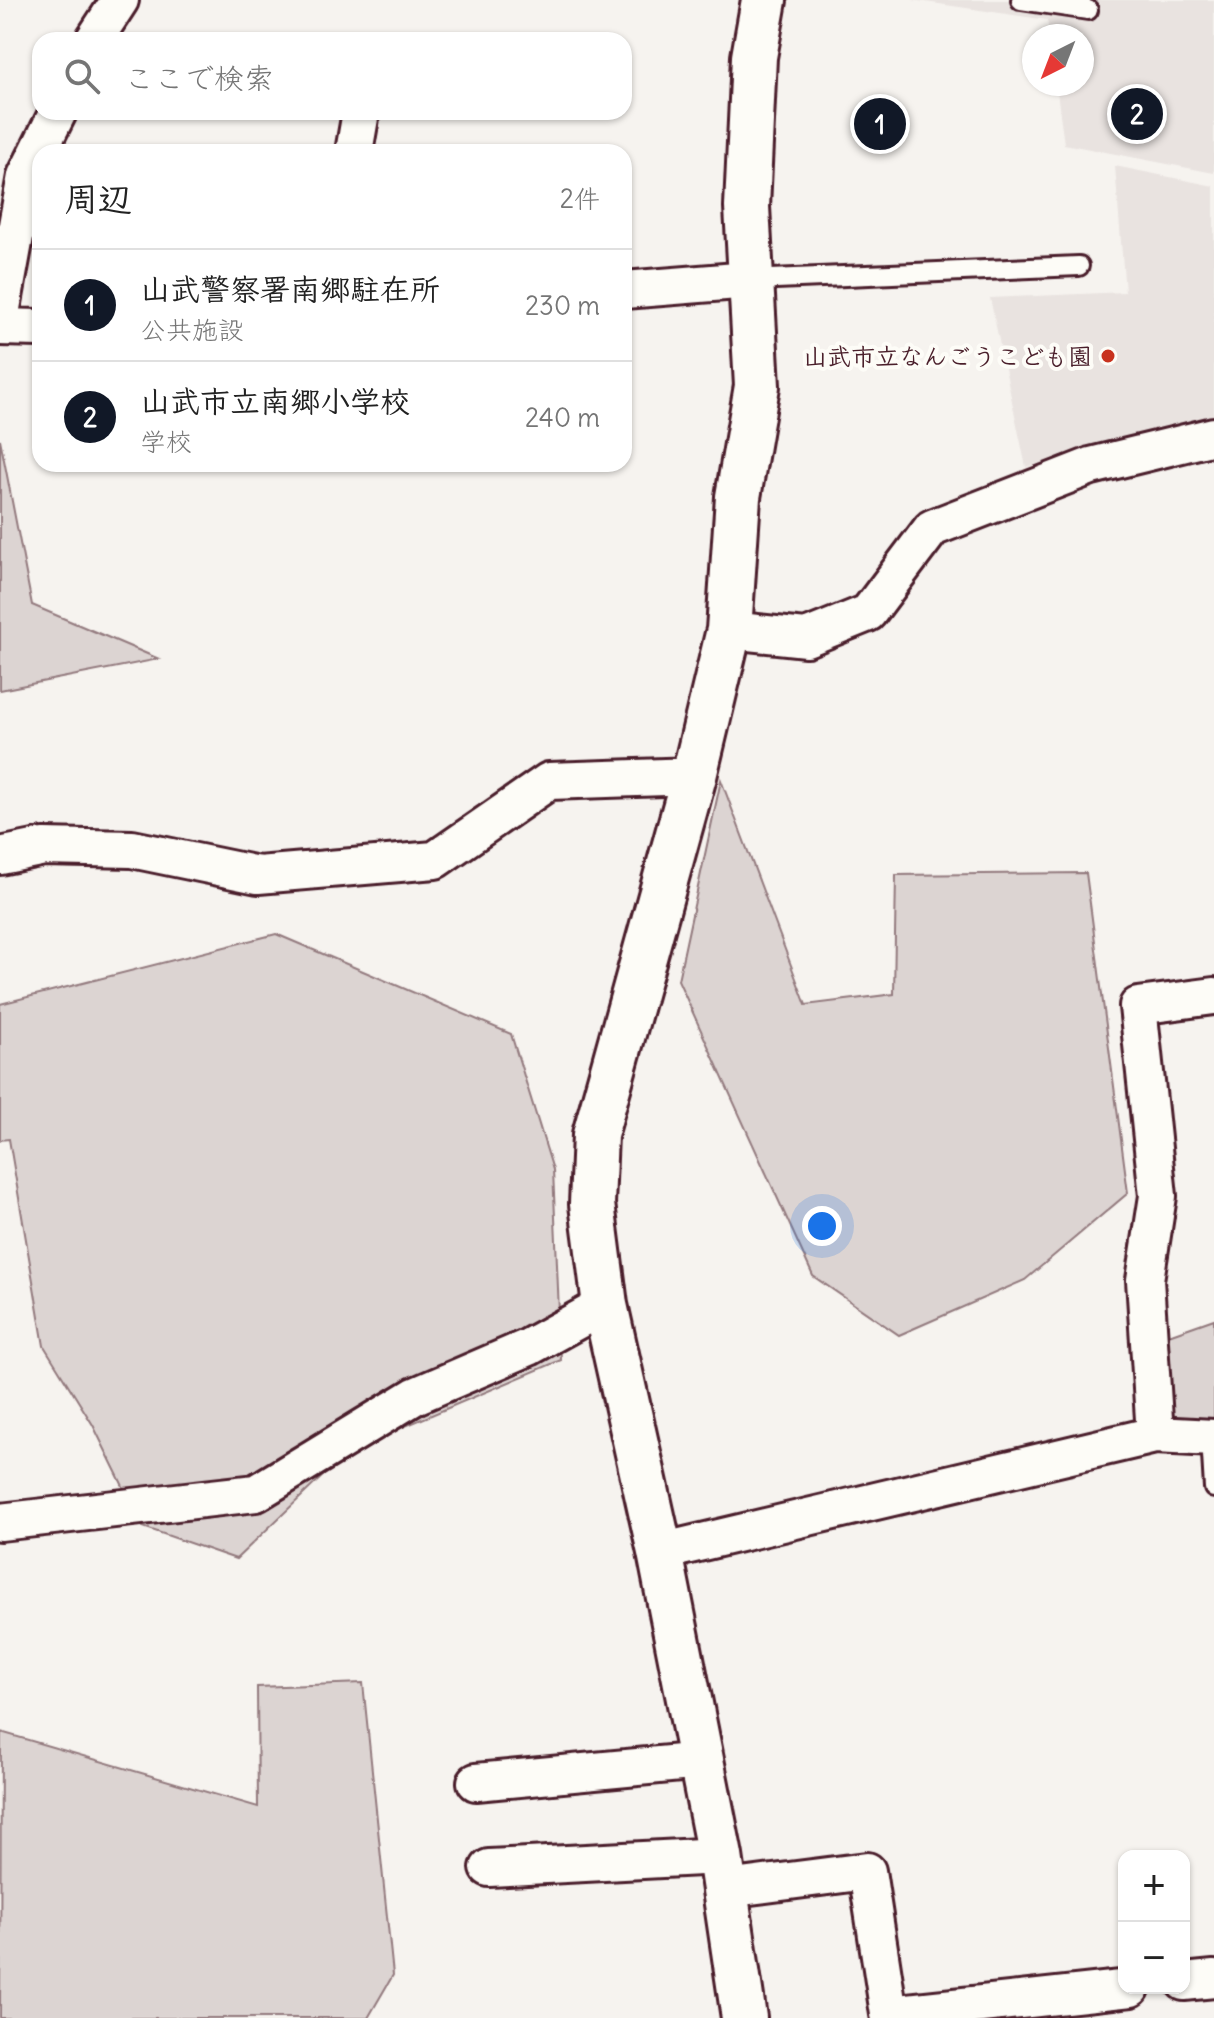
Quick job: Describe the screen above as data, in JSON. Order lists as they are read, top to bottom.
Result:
{
  "places": ["山武市立なんごうこども園"],
  "north": "bottom left",
  "page": {
    "search": "ここで検索",
    "pins": ["2", "1"],
    "heading": ["周辺", "2件"],
    "list": [
      {
        "mark": "1",
        "name": "山武警察署南郷駐在所",
        "note": "公共施設",
        "value": "230 m"
      },
      {
        "mark": "2",
        "name": "山武市立南郷小学校",
        "note": "学校",
        "value": "240 m"
      }
    ],
    "map_buttons": ["+", "−"]
  }
}
